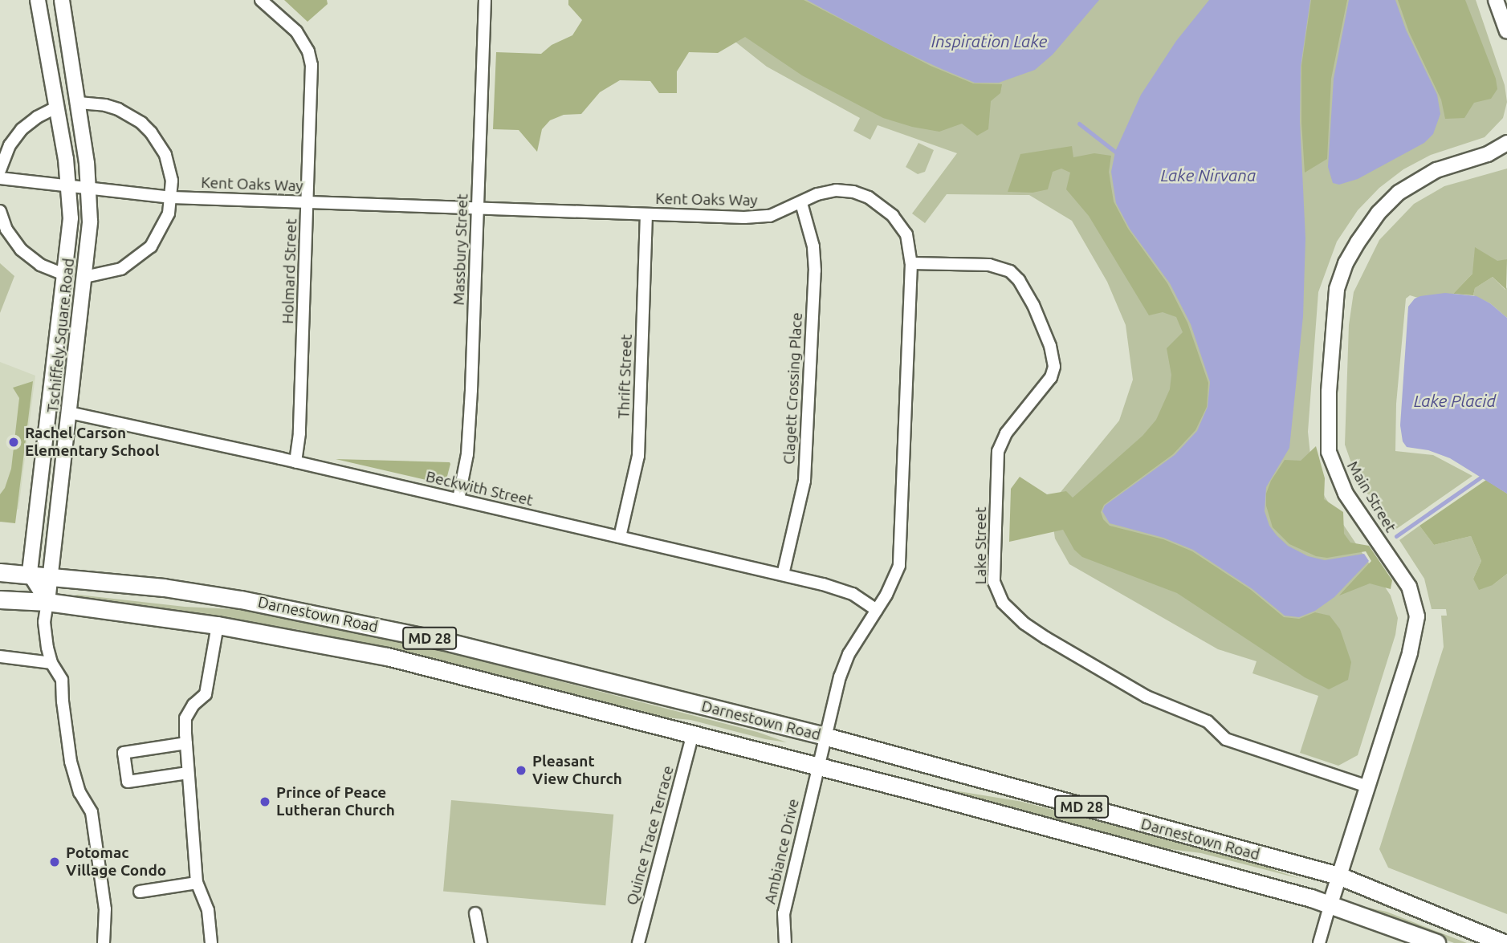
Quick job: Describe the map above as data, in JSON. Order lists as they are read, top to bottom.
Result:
{
  "streets": {
    "main road": ["Darnestown Road", "MD 28"],
    "street": [
      "Kent Oaks Way",
      "Massbury Street",
      "Holmard Street",
      "Tschiffely Square Road",
      "Thrift Street",
      "Clagett Crossing Place",
      "Beckwith Street",
      "Main Street",
      "Lake Street",
      "Quince Trace Terrace",
      "Ambiance Drive"
    ]
  },
  "crossings": [
    ["Kent Oaks Way", "Massbury Street"],
    ["Kent Oaks Way", "Holmard Street"],
    ["Kent Oaks Way", "Tschiffely Square Road"],
    ["Kent Oaks Way", "Thrift Street"],
    ["Kent Oaks Way", "Clagett Crossing Place"],
    ["Kent Oaks Way", "Beckwith Street"],
    ["Kent Oaks Way", "Lake Street"],
    ["Kent Oaks Way", "Darnestown Road"],
    ["Kent Oaks Way", "Ambiance Drive"],
    ["Massbury Street", "Beckwith Street"],
    ["Holmard Street", "Beckwith Street"],
    ["Tschiffely Square Road", "Beckwith Street"],
    ["Tschiffely Square Road", "Darnestown Road"],
    ["Thrift Street", "Beckwith Street"],
    ["Clagett Crossing Place", "Beckwith Street"],
    ["Main Street", "Lake Street"],
    ["Main Street", "Darnestown Road"],
    ["Darnestown Road", "Quince Trace Terrace"],
    ["Darnestown Road", "Ambiance Drive"]
  ],
  "water": ["Inspiration Lake", "Lake Nirvana", "Lake Placid"],
  "places": [
    "Rachel Carson Elementary School",
    "Pleasant View Church",
    "Prince of Peace Lutheran Church",
    "Potomac Village Condo"
  ]
}
